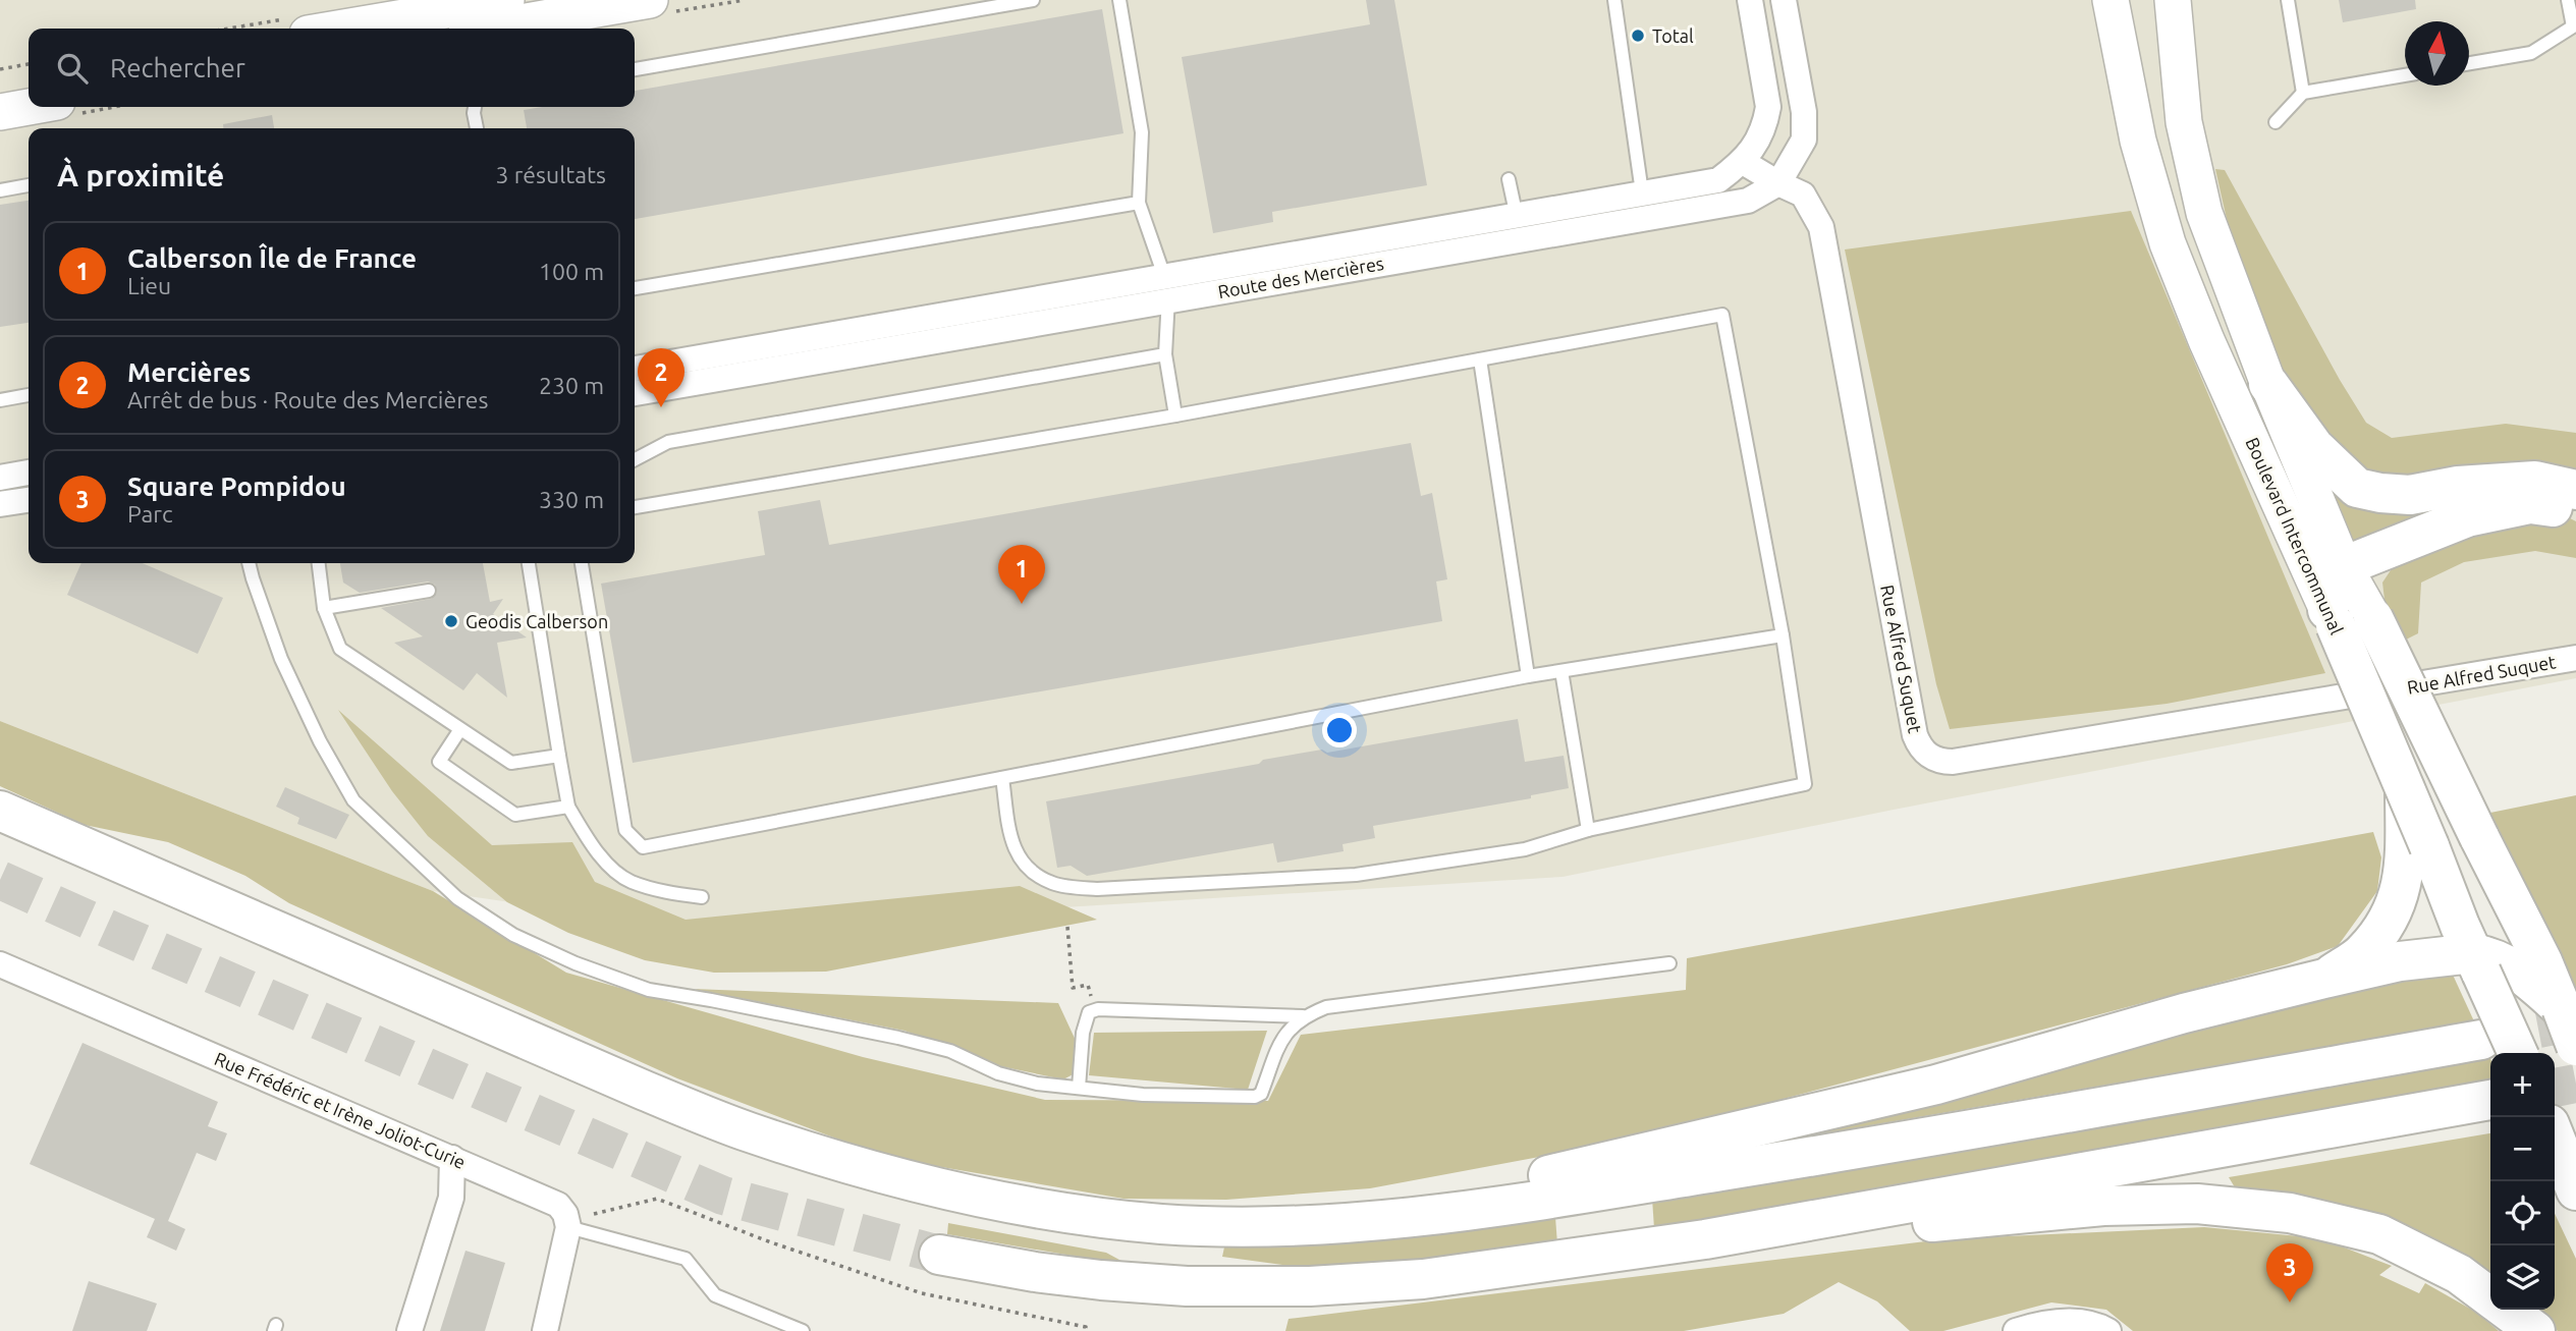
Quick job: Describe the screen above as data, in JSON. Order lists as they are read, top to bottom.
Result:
{
  "streets": {
    "main road": ["Boulevard Intercommunal"],
    "street": ["Route des Mercières", "Rue Alfred Suquet", "Rue Frédéric et Irène Joliot-Curie"]
  },
  "crossings": [
    ["Route des Mercières", "Rue Alfred Suquet"]
  ],
  "places": ["Total", "Geodis Calberson"],
  "north": "top",
  "page": {
    "search": "Rechercher",
    "heading": ["À proximité", "3 résultats"],
    "list": [
      {
        "mark": "1",
        "name": "Calberson Île de France",
        "note": "Lieu",
        "value": "100 m"
      },
      {
        "mark": "2",
        "name": "Mercières",
        "note": "Arrêt de bus · Route des Mercières",
        "value": "230 m"
      },
      {
        "mark": "3",
        "name": "Square Pompidou",
        "note": "Parc",
        "value": "330 m"
      }
    ],
    "pins": ["2", "1", "3"],
    "map_buttons": ["+", "−"]
  }
}
